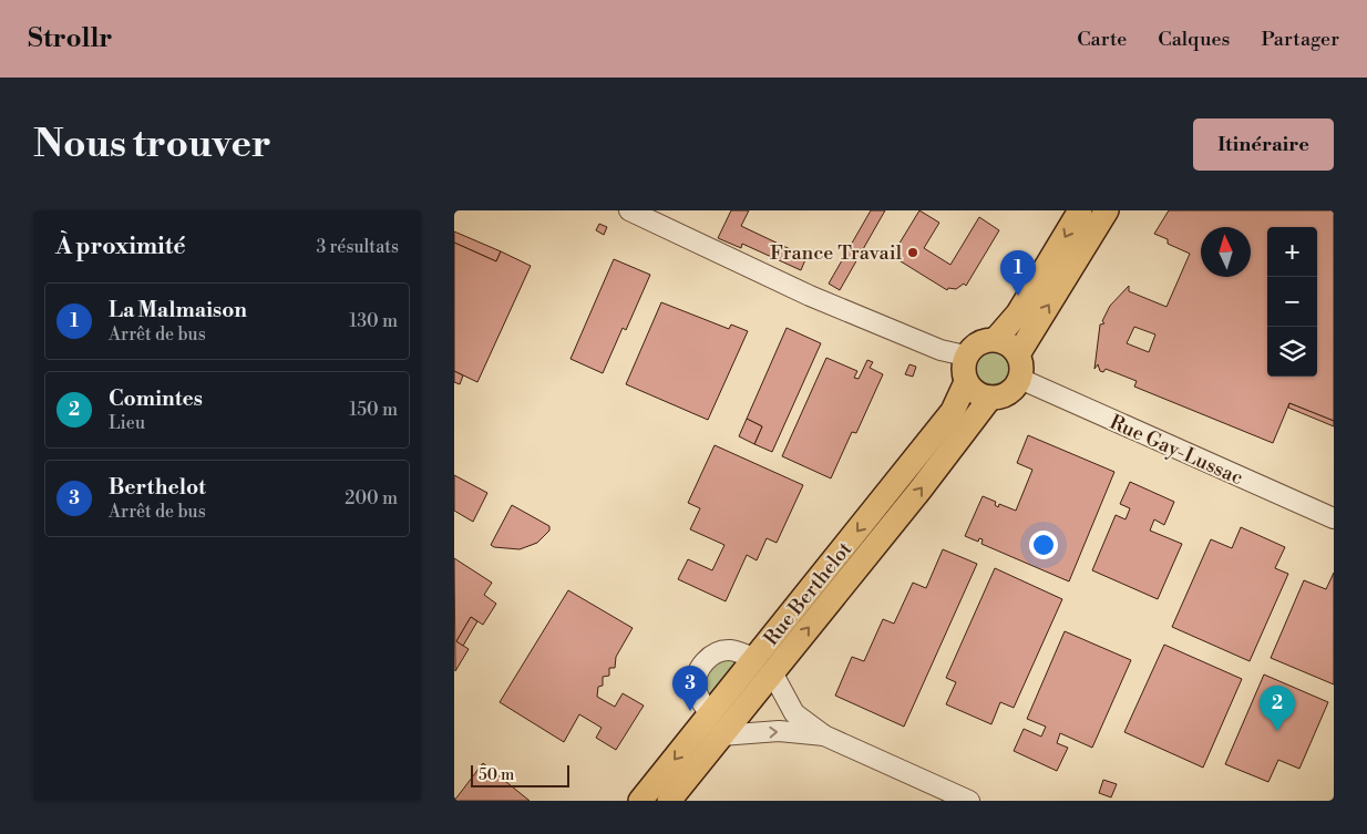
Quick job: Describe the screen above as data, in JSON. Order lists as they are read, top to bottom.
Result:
{
  "streets": {
    "main road": ["Rue Berthelot"],
    "street": ["Rue Gay-Lussac"]
  },
  "crossings": [
    ["Rue Gay-Lussac", "Rue Berthelot"]
  ],
  "places": ["France Travail"],
  "scale_bar": "50 m",
  "north": "top",
  "page": {
    "header": "Strollr",
    "nav": ["Carte", "Calques", "Partager"],
    "buttons": "Itinéraire",
    "title": "Nous trouver",
    "heading": ["À proximité", "3 résultats"],
    "map_buttons": ["+", "−"],
    "pins": ["1", "3", "2"],
    "list": [
      {
        "mark": "1",
        "name": "La Malmaison",
        "note": "Arrêt de bus",
        "value": "130 m"
      },
      {
        "mark": "2",
        "name": "Comintes",
        "note": "Lieu",
        "value": "150 m"
      },
      {
        "mark": "3",
        "name": "Berthelot",
        "note": "Arrêt de bus",
        "value": "200 m"
      }
    ],
    "scale": "50 m"
  }
}
